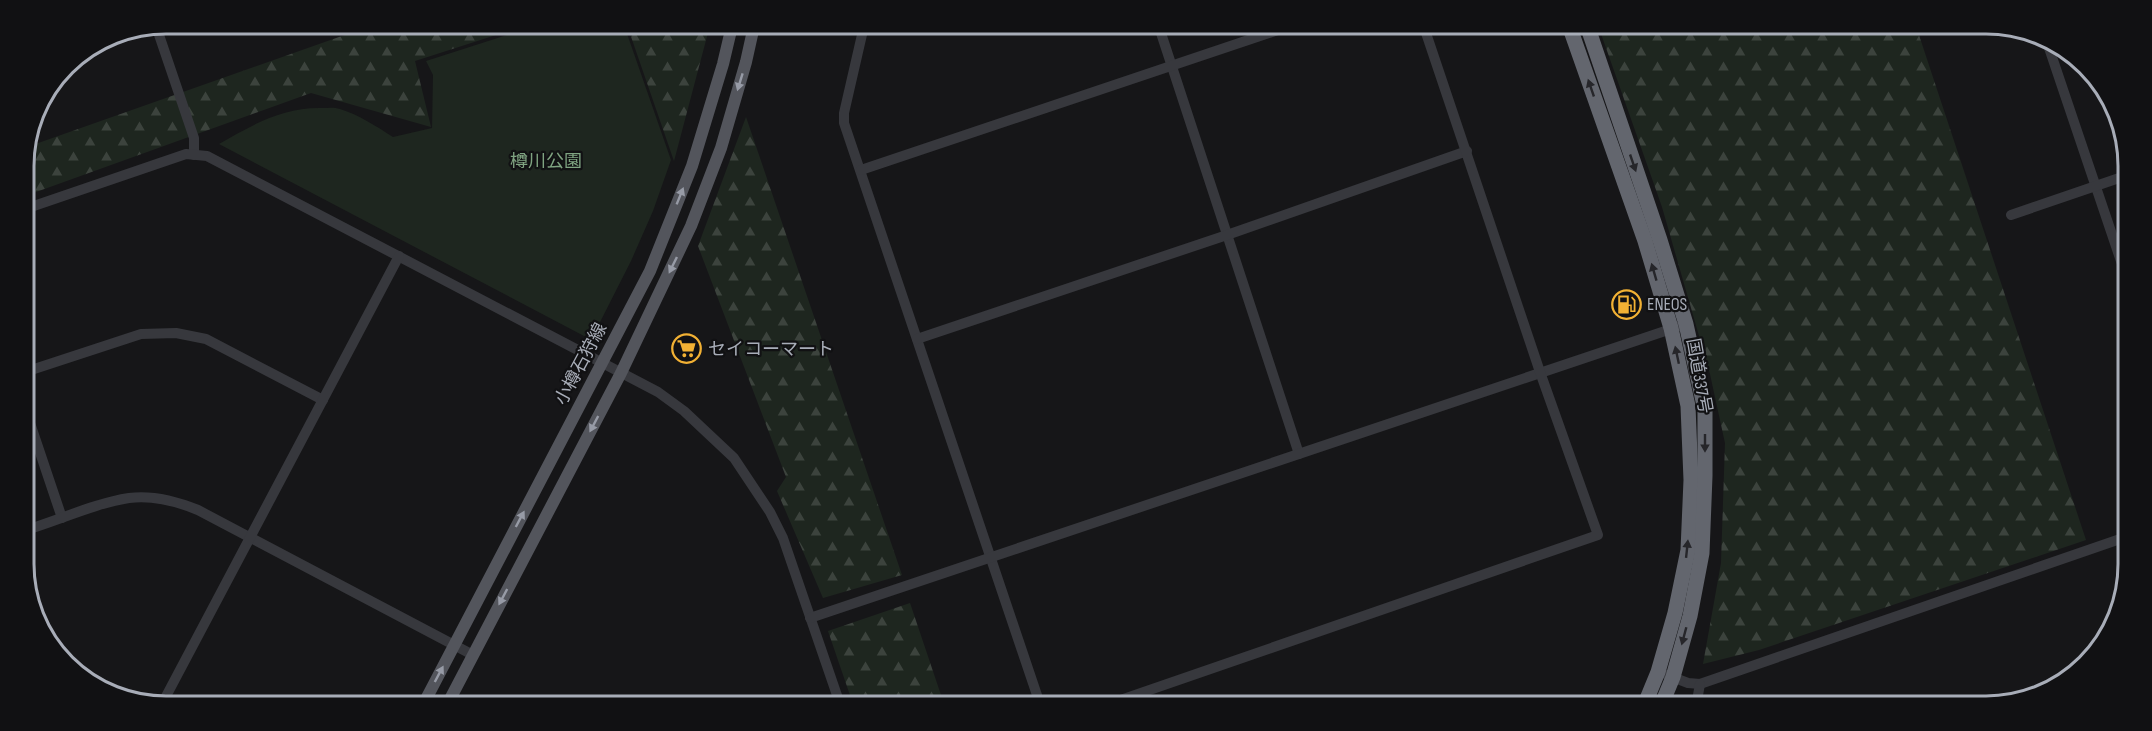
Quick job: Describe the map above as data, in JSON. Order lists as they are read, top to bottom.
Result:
{
  "streets": {
    "highway": ["国道337号"],
    "main road": ["小樽石狩線"]
  },
  "parks": ["樽川公園"],
  "places": {
    "fuel station": ["ENEOS"],
    "supermarket": ["セイコーマート"]
  }
}
